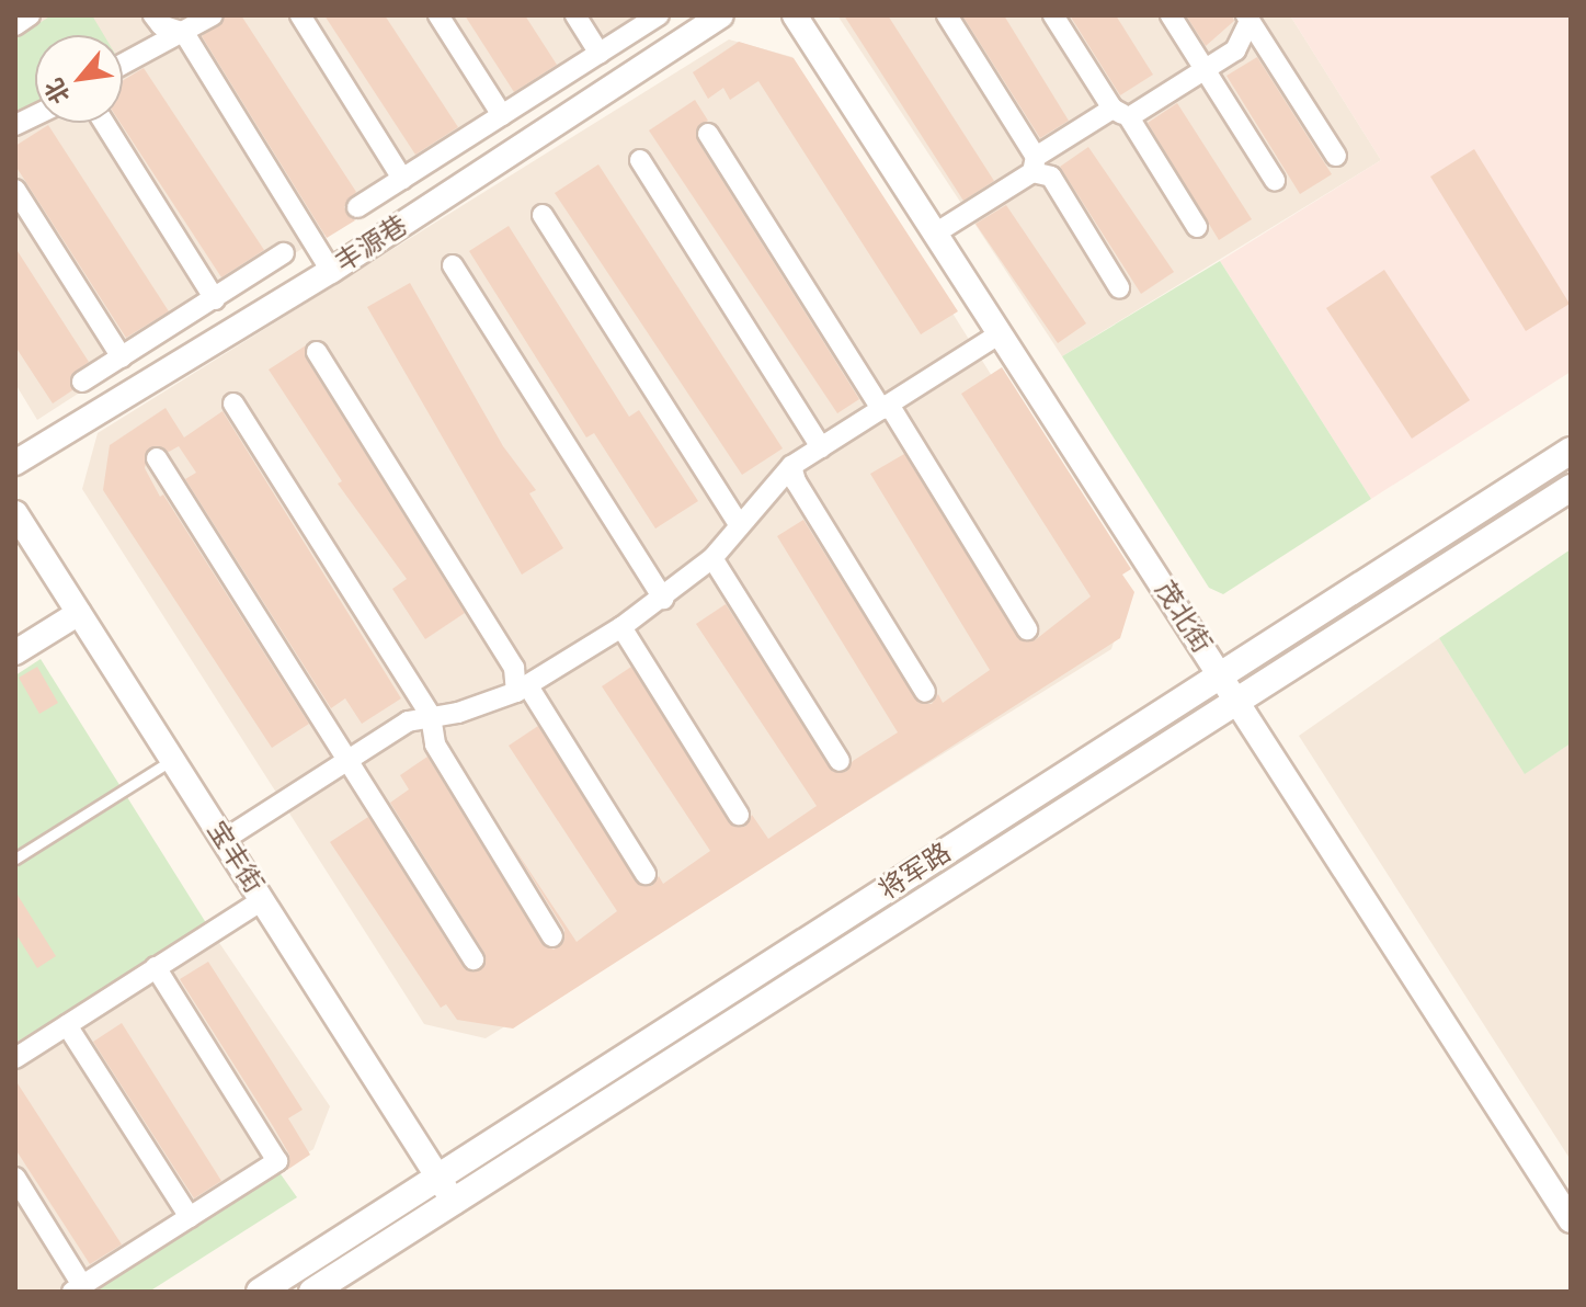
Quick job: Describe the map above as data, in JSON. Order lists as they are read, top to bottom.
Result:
{
  "streets": {
    "main road": ["将军路"],
    "street": ["丰源巷", "茂北街", "宝丰街"]
  },
  "crossings": [
    ["茂北街", "将军路"],
    ["宝丰街", "将军路"]
  ],
  "north": "bottom left"
}
